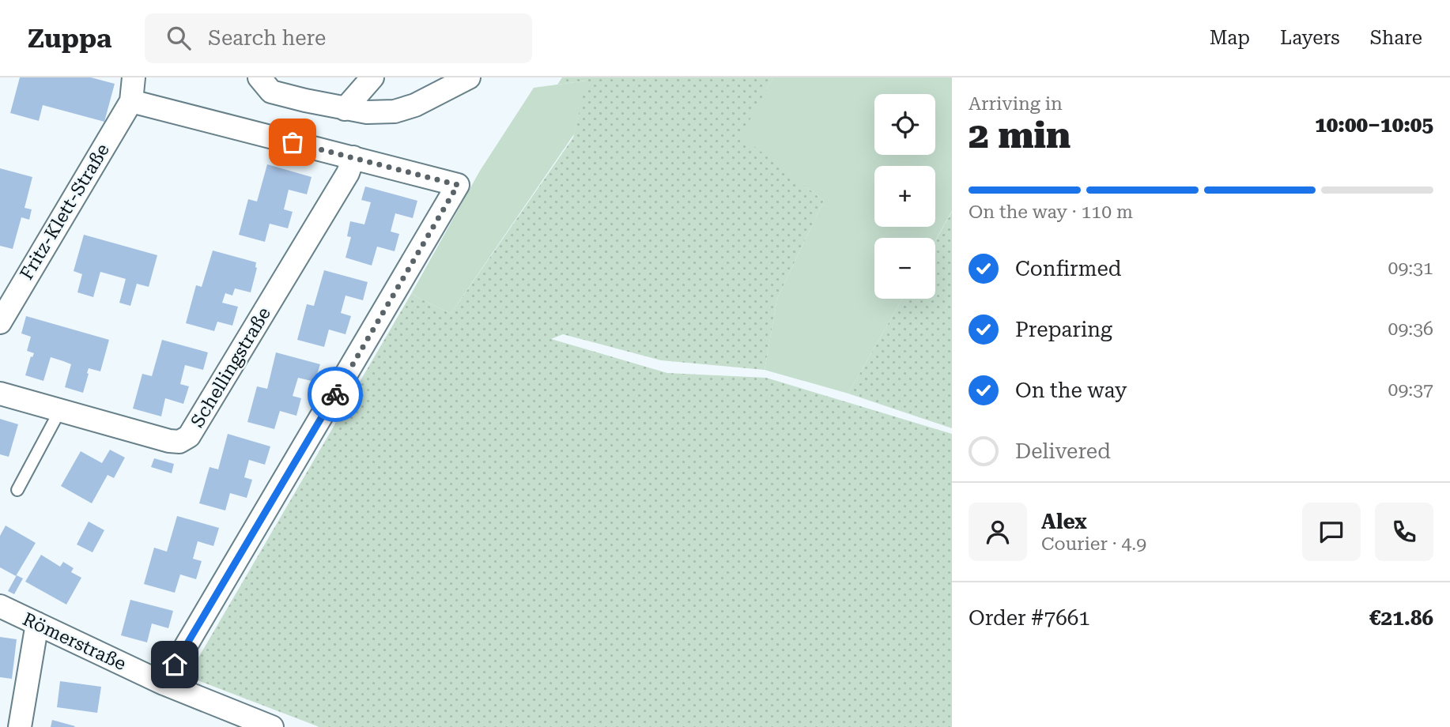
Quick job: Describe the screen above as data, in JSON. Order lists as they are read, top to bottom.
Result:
{
  "streets": {
    "street": ["Fritz-Klett-Straße", "Schellingstraße", "Römerstraße"]
  },
  "page": {
    "header": "Zuppa",
    "search": "Search here",
    "nav": ["Map", "Layers", "Share"],
    "heading": ["2 min", "Arriving in", "10:00–10:05"],
    "panel": [
      "Alex",
      "Courier · 4.9",
      "Order #7661",
      "€21.86"
    ],
    "map_buttons": ["+", "−"],
    "bar": "On the way · 110 m",
    "list": [
      ["Confirmed", "09:31"],
      ["Preparing", "09:36"],
      ["On the way", "09:37"],
      "Delivered"
    ]
  }
}
